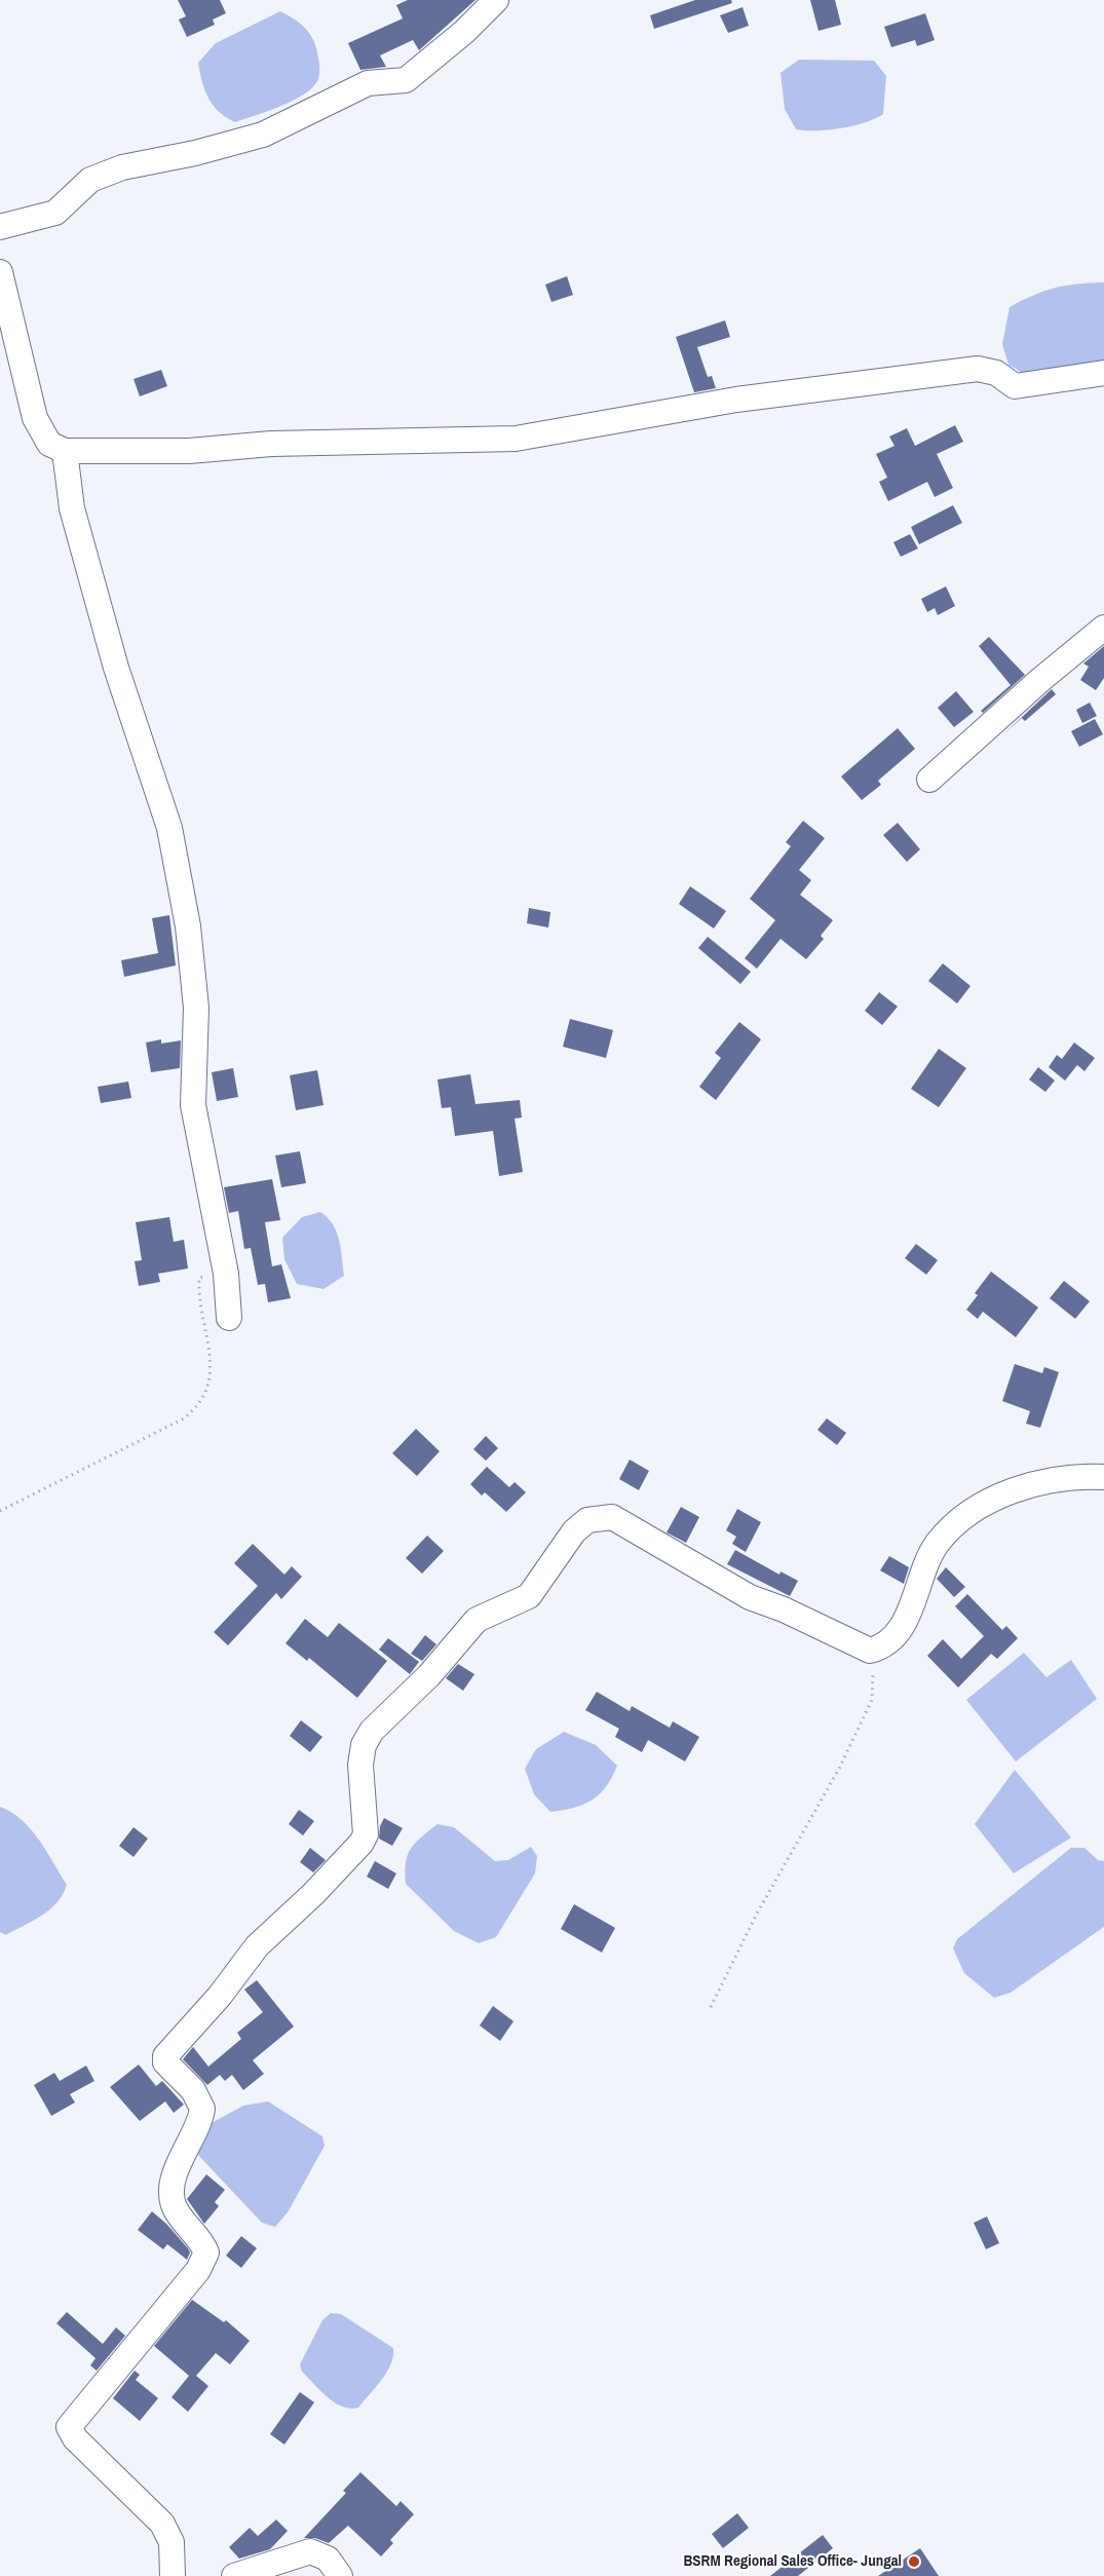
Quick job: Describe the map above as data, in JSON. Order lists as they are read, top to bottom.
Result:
{
  "places": ["BSRM Regional Sales Office- Jungal"]
}
